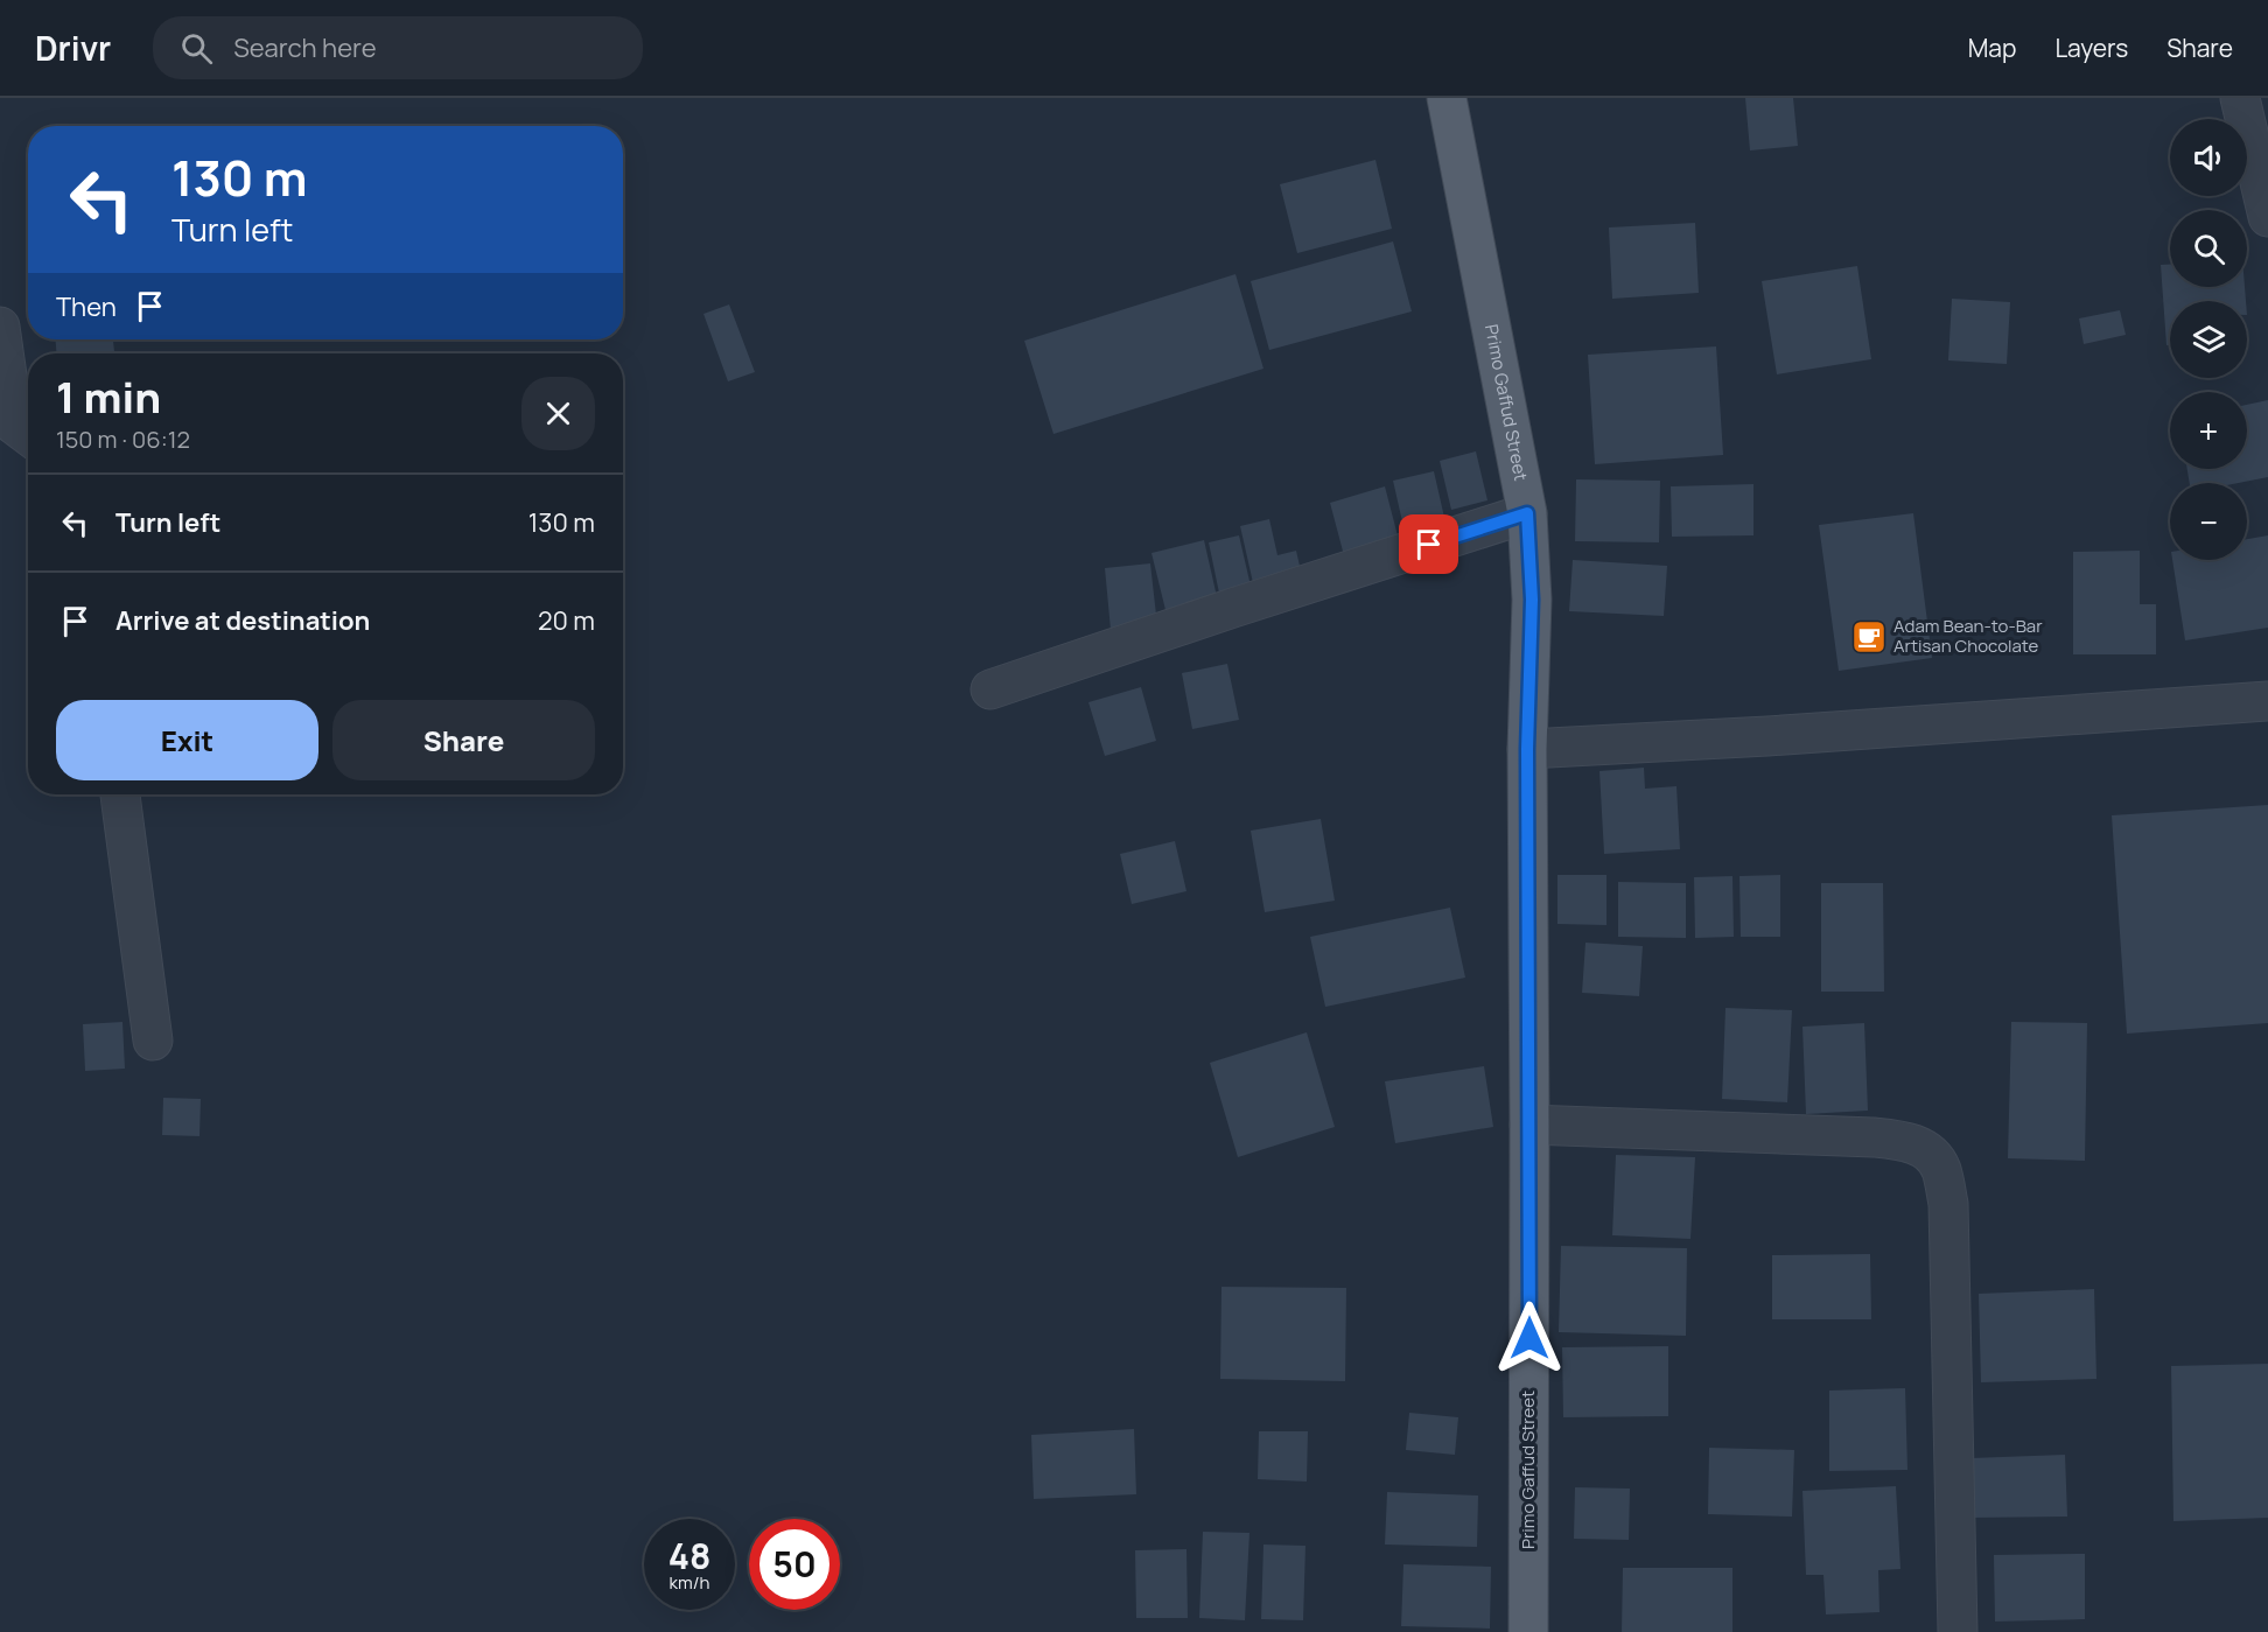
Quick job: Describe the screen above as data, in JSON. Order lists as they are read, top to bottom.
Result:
{
  "streets": {
    "main road": ["Primo Gaffud Street"]
  },
  "places": {
    "cafe": ["Adam Bean-to-Bar Artisan Chocolate"]
  },
  "page": {
    "header": "Drivr",
    "search": "Search here",
    "nav": ["Map", "Layers", "Share"],
    "map_buttons": ["+", "−"],
    "turn": ["130 m", "Turn left"],
    "then": "Then",
    "heading": ["1 min", "150 m · 06:12"],
    "list": [
      {
        "name": "Turn left",
        "value": "130 m"
      },
      {
        "name": "Arrive at destination",
        "value": "20 m"
      }
    ],
    "buttons": ["Exit", "Share"],
    "speed": "48 km/h",
    "limit": "50"
  }
}
